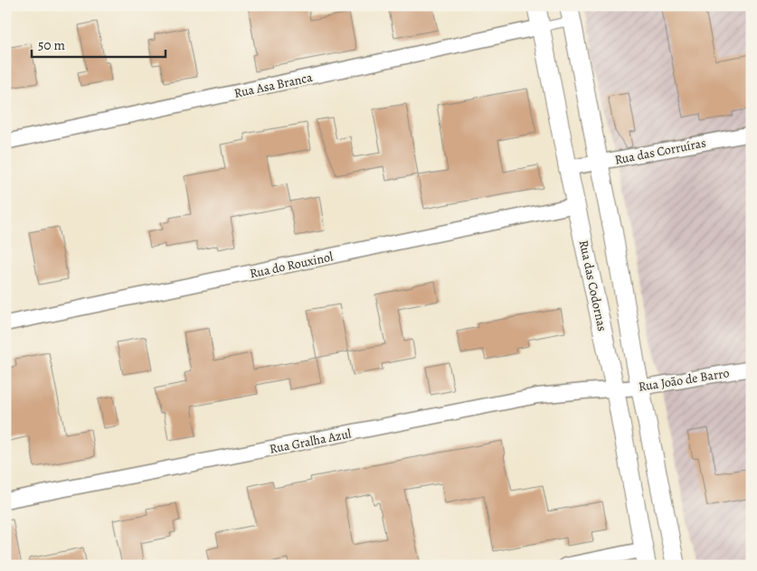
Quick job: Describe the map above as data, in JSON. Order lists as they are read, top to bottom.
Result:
{
  "streets": {
    "street": [
      "Rua Asa Branca",
      "Rua das Corruíras",
      "Rua do Rouxinol",
      "Rua das Codornas",
      "Rua João de Barro",
      "Rua Gralha Azul"
    ]
  },
  "crossings": [
    ["Rua Asa Branca", "Rua das Codornas"],
    ["Rua das Corruíras", "Rua das Codornas"],
    ["Rua do Rouxinol", "Rua das Codornas"],
    ["Rua das Codornas", "Rua João de Barro"],
    ["Rua das Codornas", "Rua Gralha Azul"],
    ["Rua João de Barro", "Rua Gralha Azul"]
  ],
  "scale_bar": "50 m"
}
